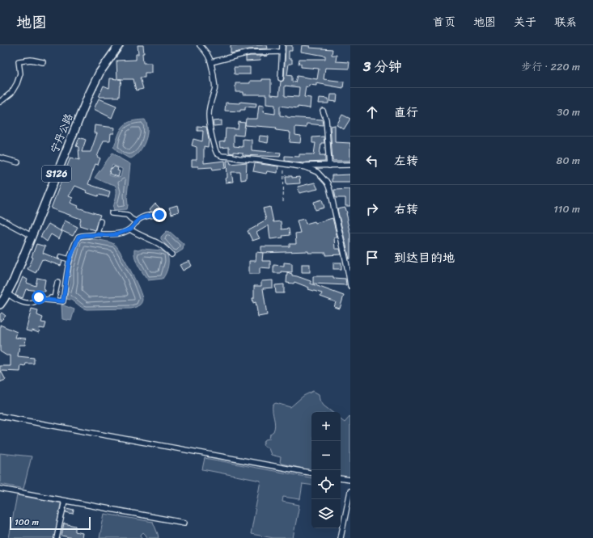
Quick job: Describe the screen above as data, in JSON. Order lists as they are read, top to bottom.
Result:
{
  "streets": {
    "main road": ["宁丹公路", "S126"]
  },
  "scale_bar": "100 m",
  "page": {
    "header": "地图",
    "nav": [
      "首页",
      "地图",
      "关于",
      "联系"
    ],
    "heading": ["3 分钟", "步行 · 220 m"],
    "list": [
      ["直行", "30 m"],
      ["左转", "80 m"],
      ["右转", "110 m"],
      "到达目的地"
    ],
    "map_buttons": ["+", "−"],
    "scale": "100 m"
  }
}
